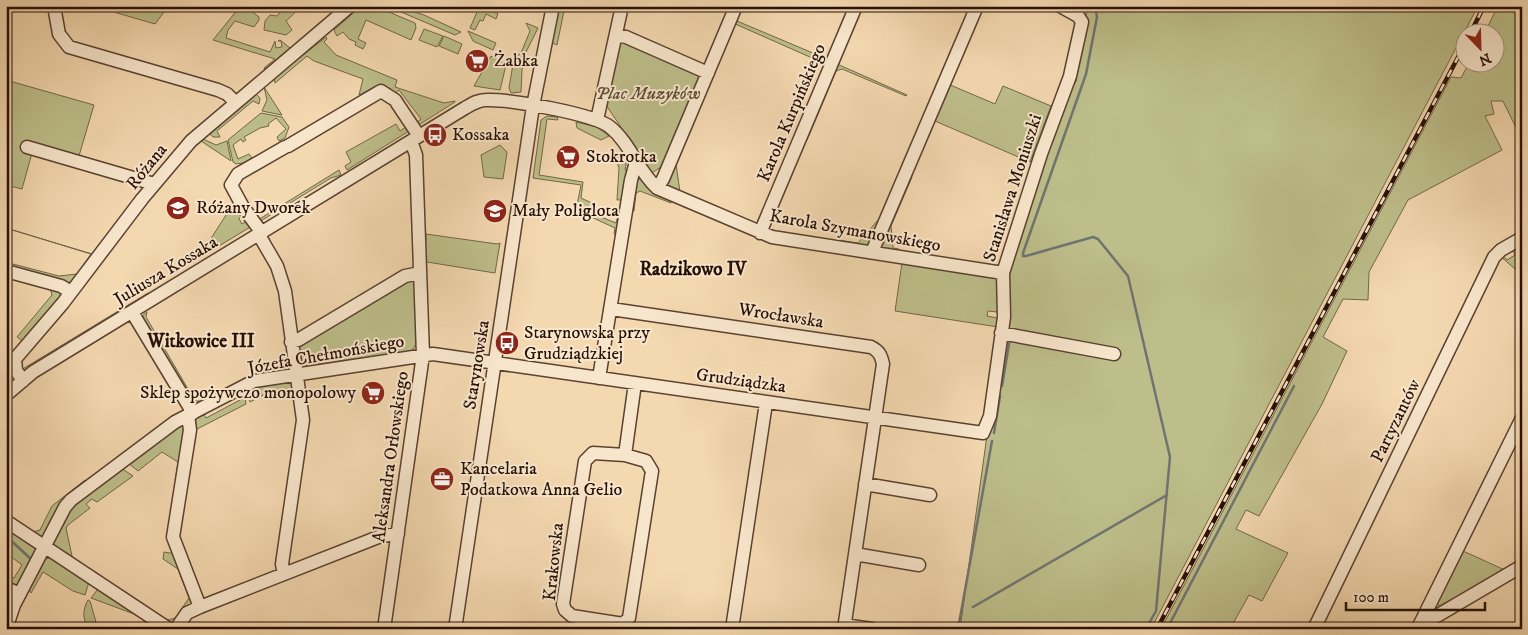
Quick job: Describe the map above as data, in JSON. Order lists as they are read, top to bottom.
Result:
{
  "streets": {
    "street": [
      "Karola Kurpińskiego",
      "Różana",
      "Stanisława Moniuszki",
      "Karola Szymanowskiego",
      "Juliusza Kossaka",
      "Wrocławska",
      "Józefa Chełmońskiego",
      "Starynowska",
      "Grudziądzka",
      "Partyzantów",
      "Aleksandra Orłowskiego",
      "Krakowska"
    ]
  },
  "crossings": [
    ["Karola Kurpińskiego", "Karola Szymanowskiego"],
    ["Różana", "Juliusza Kossaka"],
    ["Stanisława Moniuszki", "Karola Szymanowskiego"],
    ["Stanisława Moniuszki", "Grudziądzka"],
    ["Karola Szymanowskiego", "Juliusza Kossaka"],
    ["Karola Szymanowskiego", "Starynowska"],
    ["Juliusza Kossaka", "Starynowska"],
    ["Juliusza Kossaka", "Aleksandra Orłowskiego"],
    ["Wrocławska", "Grudziądzka"],
    ["Józefa Chełmońskiego", "Starynowska"],
    ["Józefa Chełmońskiego", "Grudziądzka"],
    ["Józefa Chełmońskiego", "Aleksandra Orłowskiego"],
    ["Starynowska", "Grudziądzka"]
  ],
  "districts": ["Radzikowo IV", "Witkowice III"],
  "parks": ["Plac Muzyków"],
  "places": {
    "supermarket": ["Żabka", "Stokrotka", "Sklep spożywczo monopolowy"],
    "bus stop": ["Kossaka", "Starynowska przy Grudziądzkiej"],
    "school or university": ["Różany Dworek", "Mały Poliglota"],
    "office": ["Kancelaria Podatkowa Anna Gelio"]
  },
  "scale_bar": "100 m",
  "north": "bottom right"
}
